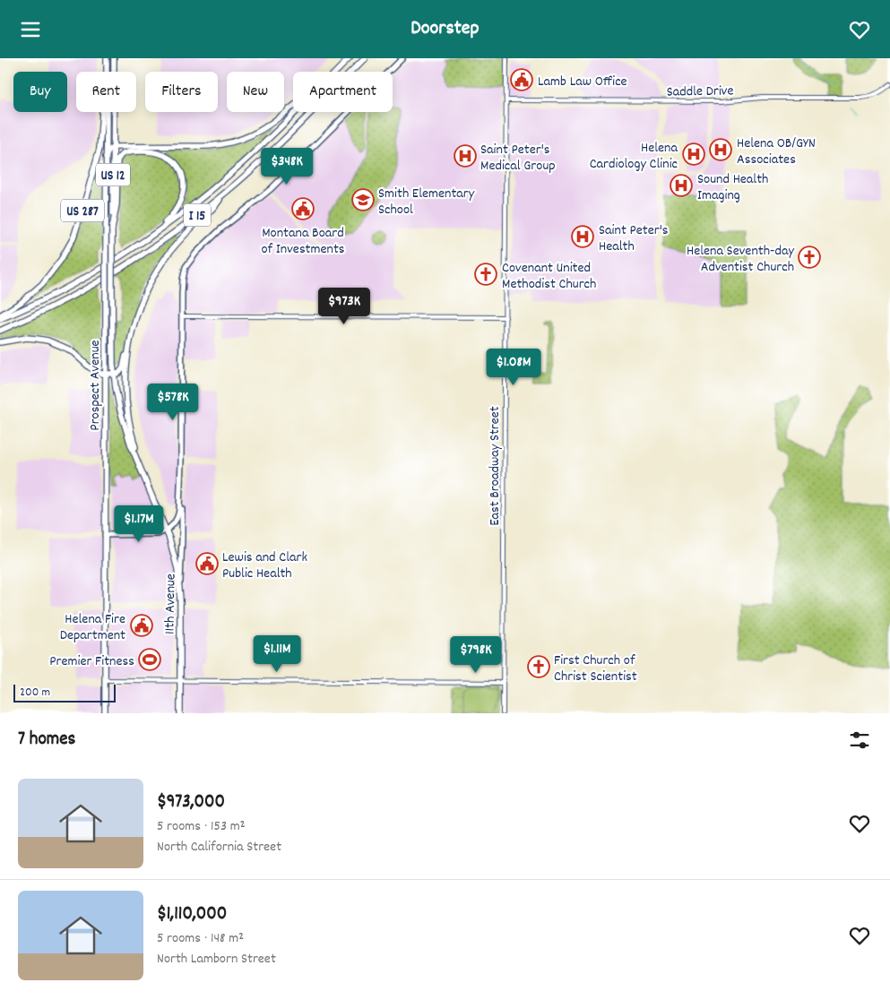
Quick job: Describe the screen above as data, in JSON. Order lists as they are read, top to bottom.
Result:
{
  "streets": {
    "highway": [
      "US 12",
      "US 287",
      "I 15",
      "Prospect Avenue",
      "11th Avenue"
    ],
    "street": ["Saddle Drive", "East Broadway Street"]
  },
  "crossings": [
    ["Saddle Drive", "East Broadway Street"],
    ["Prospect Avenue", "11th Avenue"]
  ],
  "places": {
    "public building": [
      "Lamb Law Office",
      "Montana Board of Investments",
      "Lewis and Clark Public Health",
      "Helena Fire Department"
    ],
    "hospital": [
      "Helena OB/GYN Associates",
      "Helena Cardiology Clinic",
      "Saint Peter's Medical Group",
      "Sound Health Imaging",
      "Saint Peter's Health"
    ],
    "school or university": ["Smith Elementary School"],
    "church": ["Helena Seventh-day Adventist Church", "Covenant United Methodist Church", "First Church of Christ Scientist"],
    "sports": ["Premier Fitness"]
  },
  "scale_bar": "200 m",
  "page": {
    "header": "Doorstep",
    "chip": [
      "Buy",
      "Rent",
      "Filters",
      "New",
      "Apartment"
    ],
    "price": [
      "$348K",
      "$973K",
      "$1.08M",
      "$578K",
      "$1.17M",
      "$1.11M",
      "$798K"
    ],
    "scale": "200 m",
    "heading": "7 homes",
    "list": [
      {
        "name": "$973,000",
        "note": "5 rooms · 153 m² · North California Street"
      },
      {
        "name": "$1,110,000",
        "note": "5 rooms · 148 m² · North Lamborn Street"
      }
    ]
  }
}
